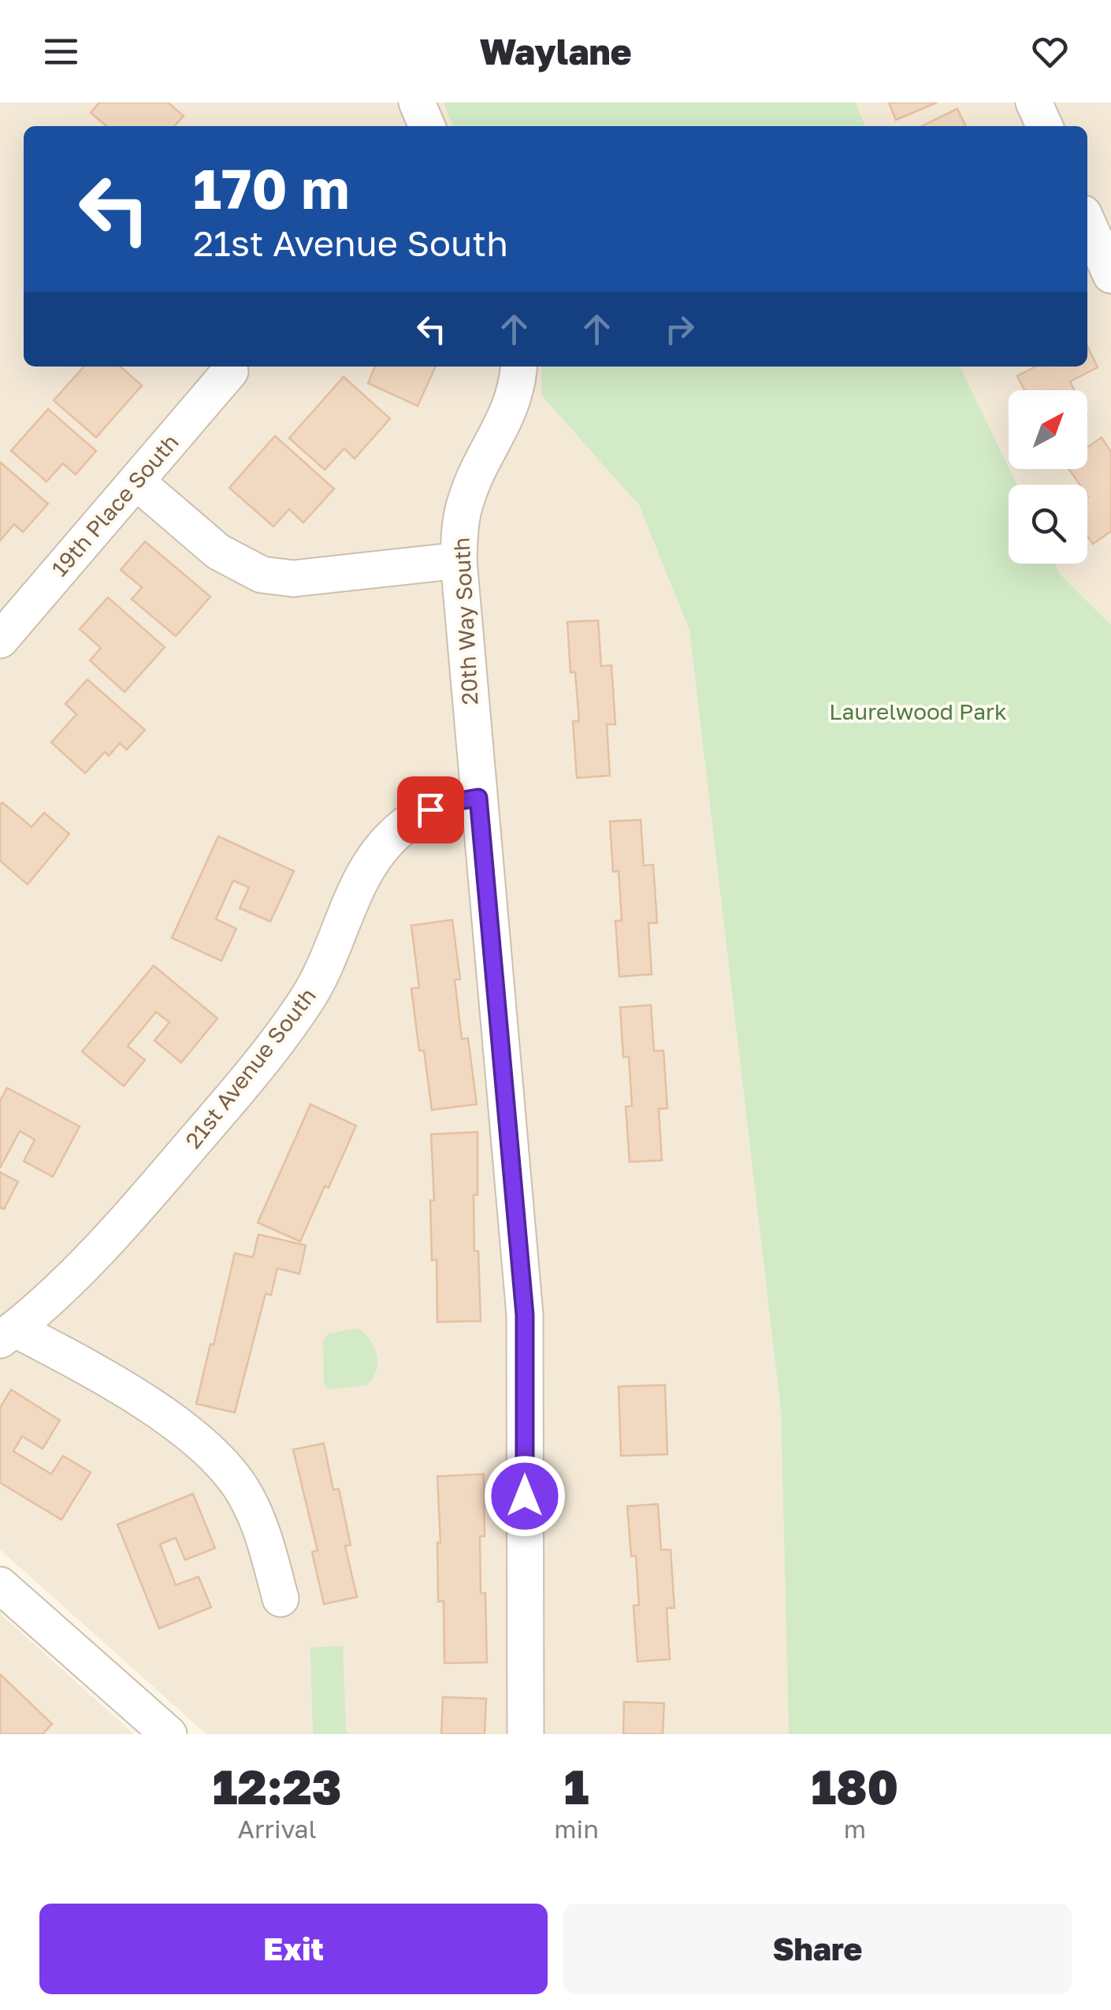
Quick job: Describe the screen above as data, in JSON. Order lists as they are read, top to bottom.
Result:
{
  "streets": {
    "street": ["19th Place South", "20th Way South", "21st Avenue South"]
  },
  "crossings": [
    ["20th Way South", "21st Avenue South"]
  ],
  "parks": ["Laurelwood Park"],
  "north": "top right",
  "page": {
    "header": "Waylane",
    "turn": ["170 m", "21st Avenue South"],
    "eta": [
      "12:23",
      "Arrival",
      "1",
      "min",
      "180",
      "m"
    ],
    "buttons": ["Exit", "Share"]
  }
}
